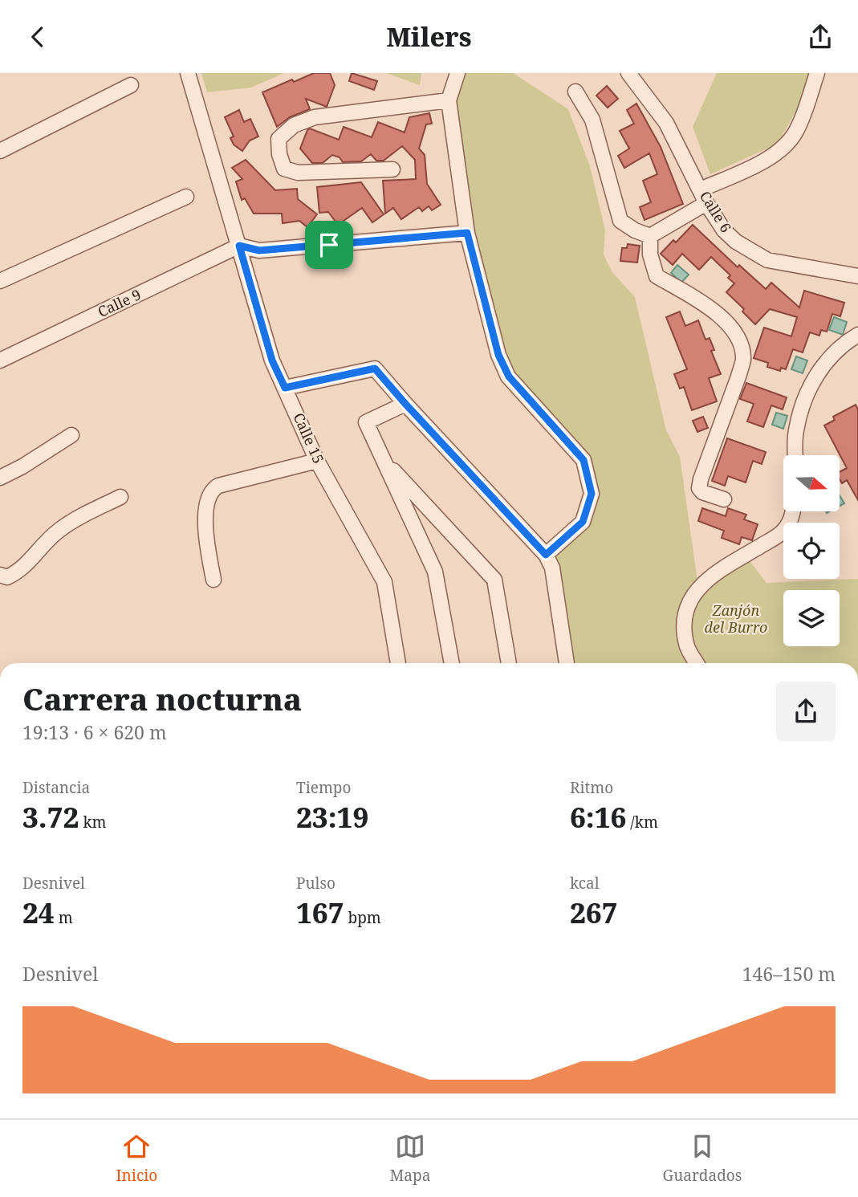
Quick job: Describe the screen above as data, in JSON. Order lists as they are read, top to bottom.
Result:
{
  "streets": {
    "street": ["Calle 6", "Calle 9", "Calle 15"]
  },
  "crossings": [
    ["Calle 9", "Calle 15"]
  ],
  "parks": ["Zanjón del Burro"],
  "north": "right",
  "page": {
    "header": "Milers",
    "heading": ["Carrera nocturna", "19:13 · 6 × 620 m"],
    "stats": [
      ["Distancia", "3.72 km"],
      ["Tiempo", "23:19"],
      ["Ritmo", "6:16 /km"],
      ["Desnivel", "24 m"],
      ["Pulso", "167 bpm"],
      ["kcal", "267"]
    ],
    "chart": ["Desnivel", "146–150 m"],
    "tabs": ["Inicio", "Mapa", "Guardados"]
  }
}
